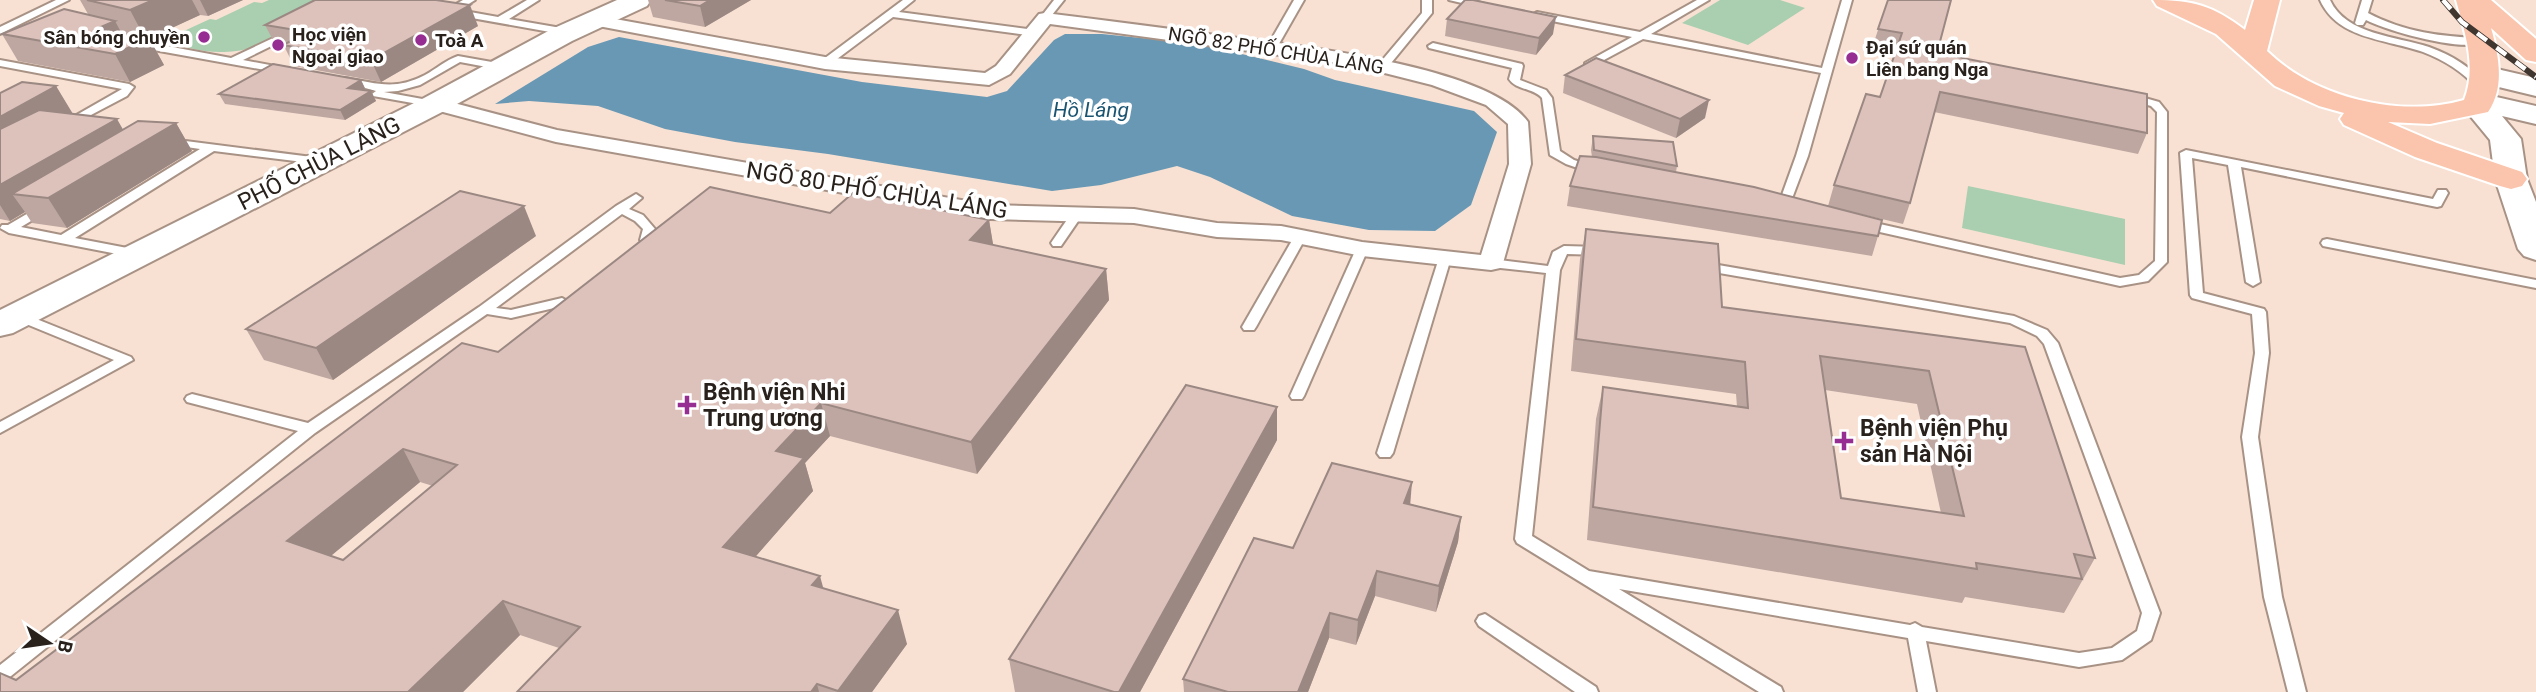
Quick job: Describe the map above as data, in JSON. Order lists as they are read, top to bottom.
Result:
{
  "streets": {
    "street": ["NGÕ 82 PHỐ CHÙA LÁNG", "PHỐ CHÙA LÁNG", "NGÕ 80 PHỐ CHÙA LÁNG"]
  },
  "crossings": [
    ["NGÕ 82 PHỐ CHÙA LÁNG", "NGÕ 80 PHỐ CHÙA LÁNG"],
    ["PHỐ CHÙA LÁNG", "NGÕ 80 PHỐ CHÙA LÁNG"]
  ],
  "water": ["Hồ Láng"],
  "places": {
    "other": [
      "Sân bóng chuyền",
      "Toà A",
      "Học viện Ngoại giao",
      "Đại sứ quán Liên bang Nga"
    ],
    "health": ["Bệnh viện Nhi Trung ương", "Bệnh viện Phụ sản Hà Nội"]
  },
  "north": "right"
}
